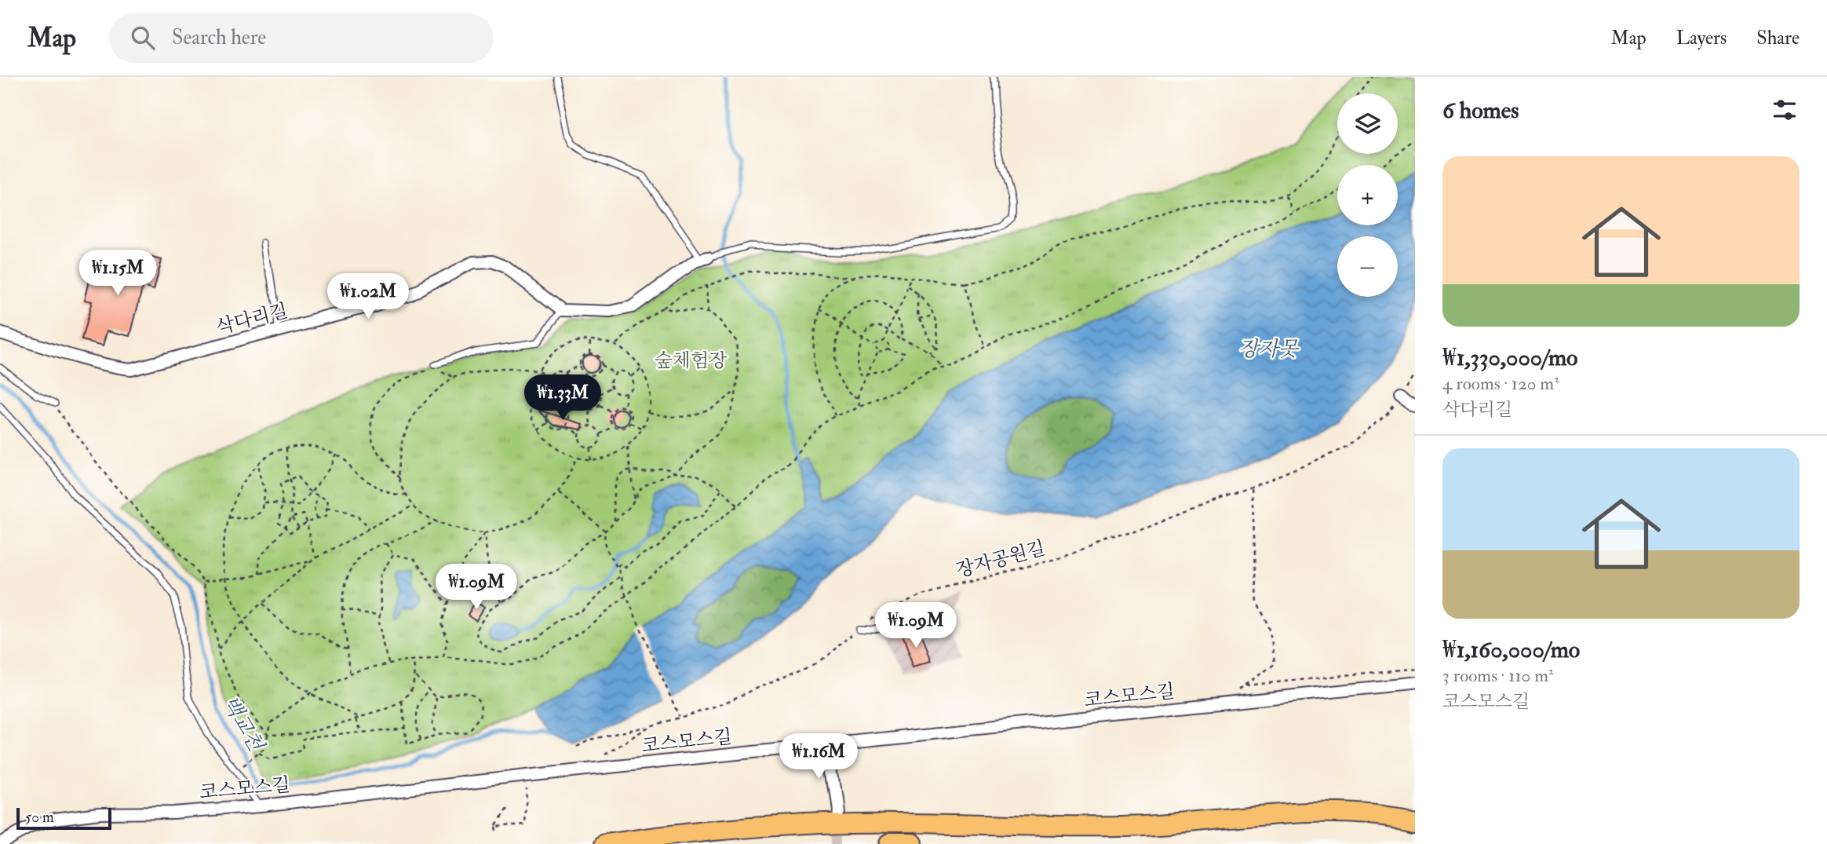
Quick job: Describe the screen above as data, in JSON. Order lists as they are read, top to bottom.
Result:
{
  "streets": {
    "street": ["삭다리길", "코스모스길"],
    "path": ["장자공원길"]
  },
  "crossings": [
    ["장자공원길", "코스모스길"]
  ],
  "water": ["장자못", "백교천"],
  "parks": ["숲체험장"],
  "scale_bar": "50 m",
  "page": {
    "header": "Map",
    "search": "Search here",
    "nav": ["Map", "Layers", "Share"],
    "heading": "6 homes",
    "map_buttons": ["+", "−"],
    "list": [
      {
        "name": "₩1,330,000/mo",
        "note": "4 rooms · 120 m² · 삭다리길"
      },
      {
        "name": "₩1,160,000/mo",
        "note": "3 rooms · 110 m² · 코스모스길"
      }
    ],
    "price": [
      "₩1.15M",
      "₩1.02M",
      "₩1.33M",
      "₩1.09M",
      "₩1.09M",
      "₩1.16M"
    ],
    "scale": "50 m"
  }
}
